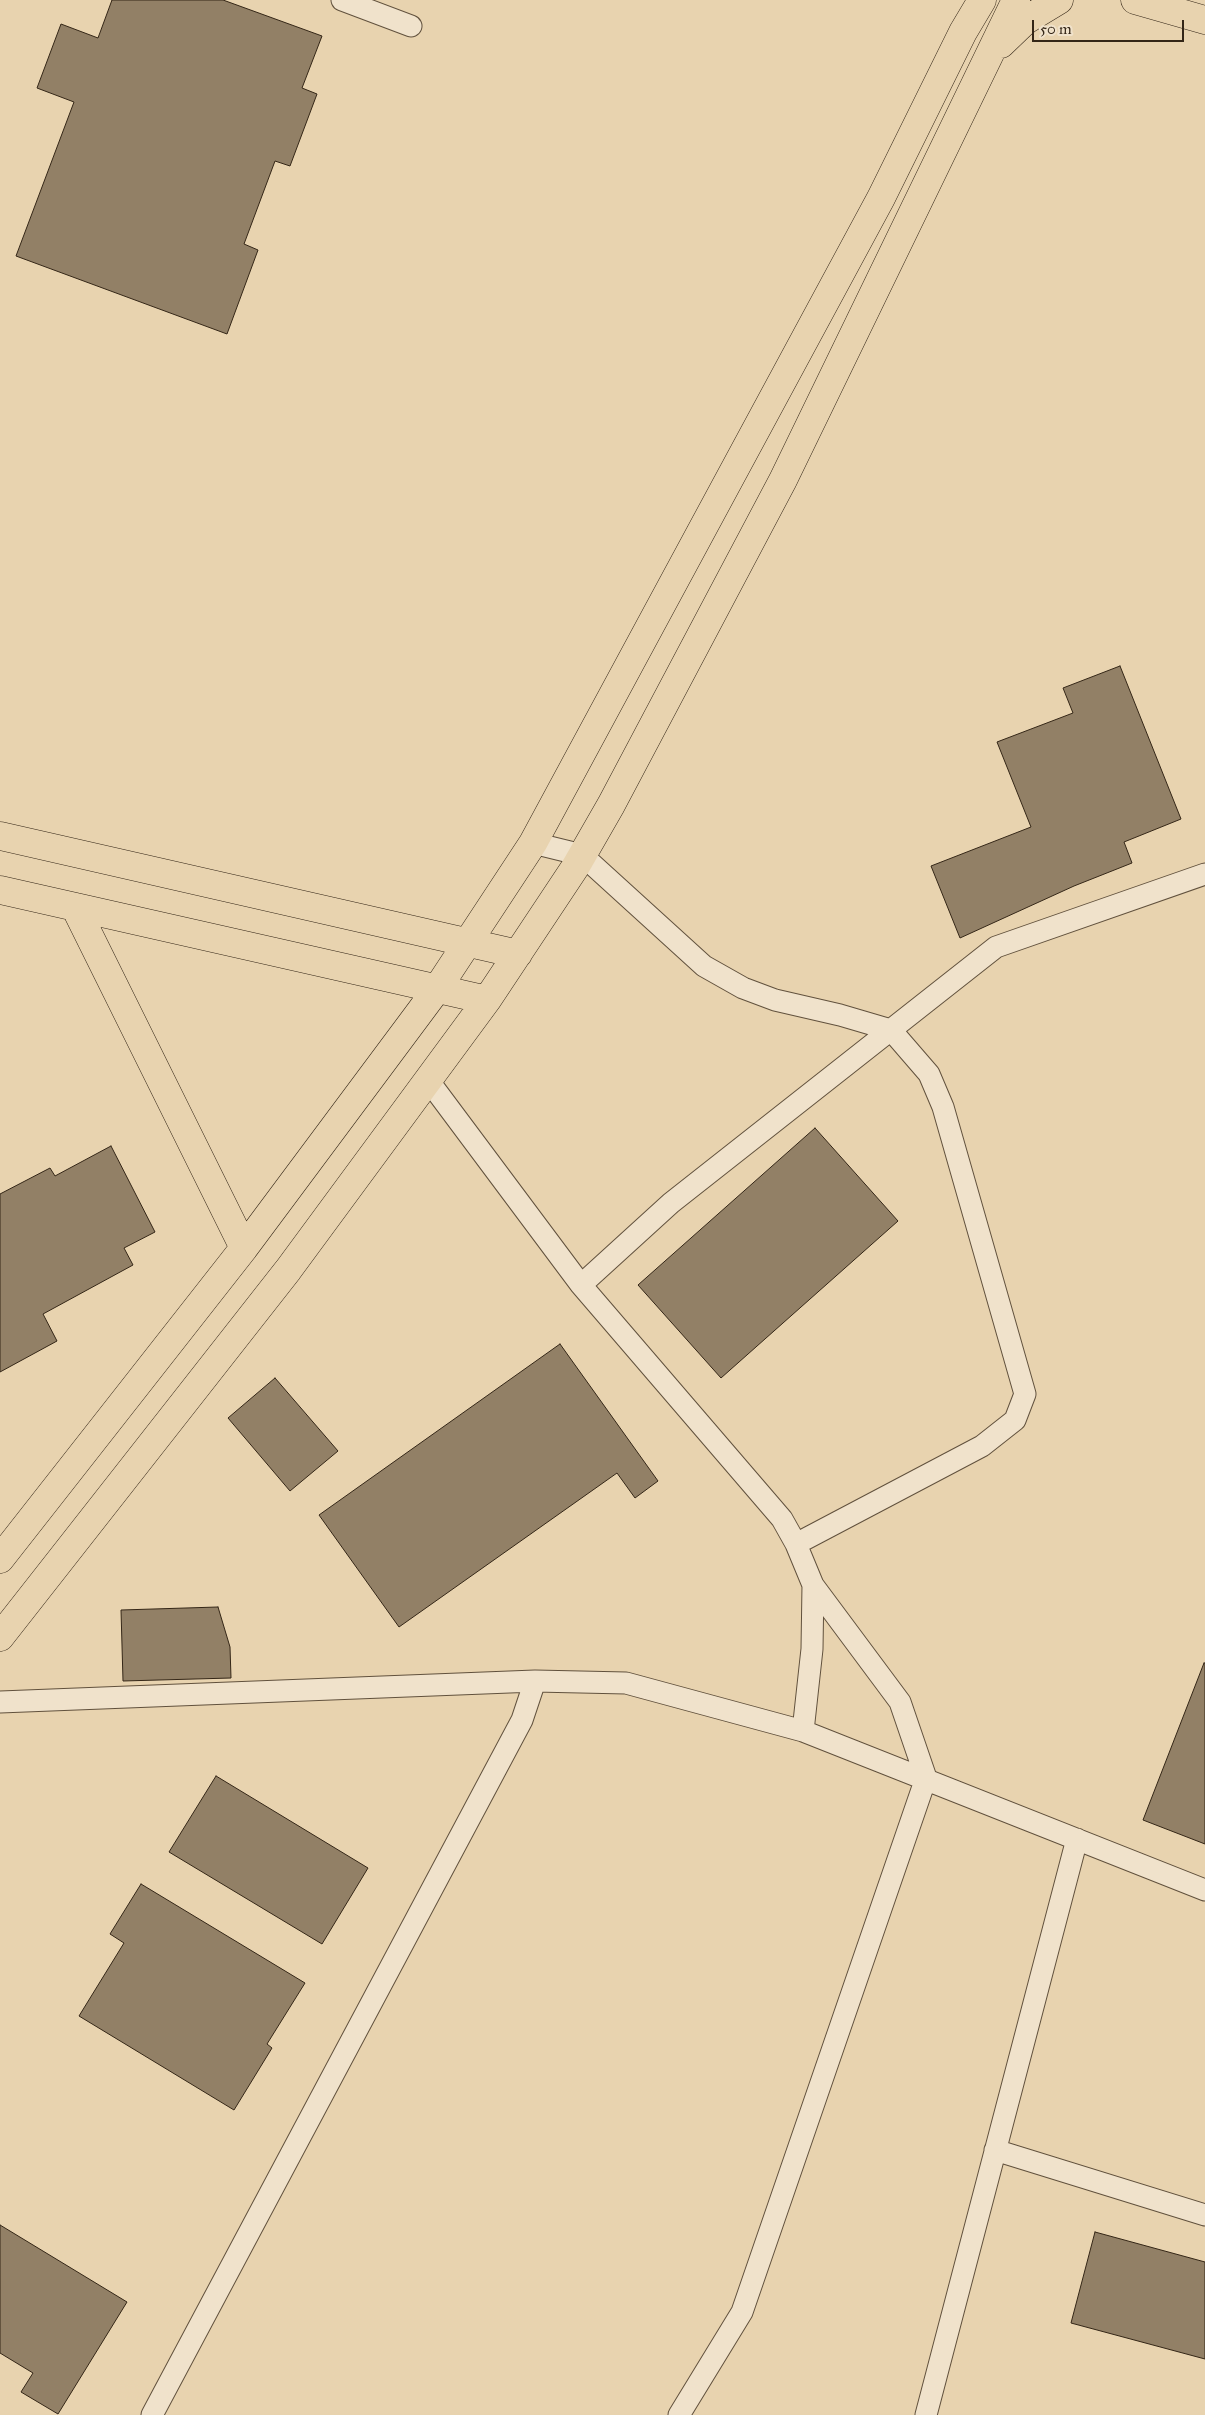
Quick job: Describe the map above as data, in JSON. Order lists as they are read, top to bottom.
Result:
{
  "scale_bar": "50 m"
}
